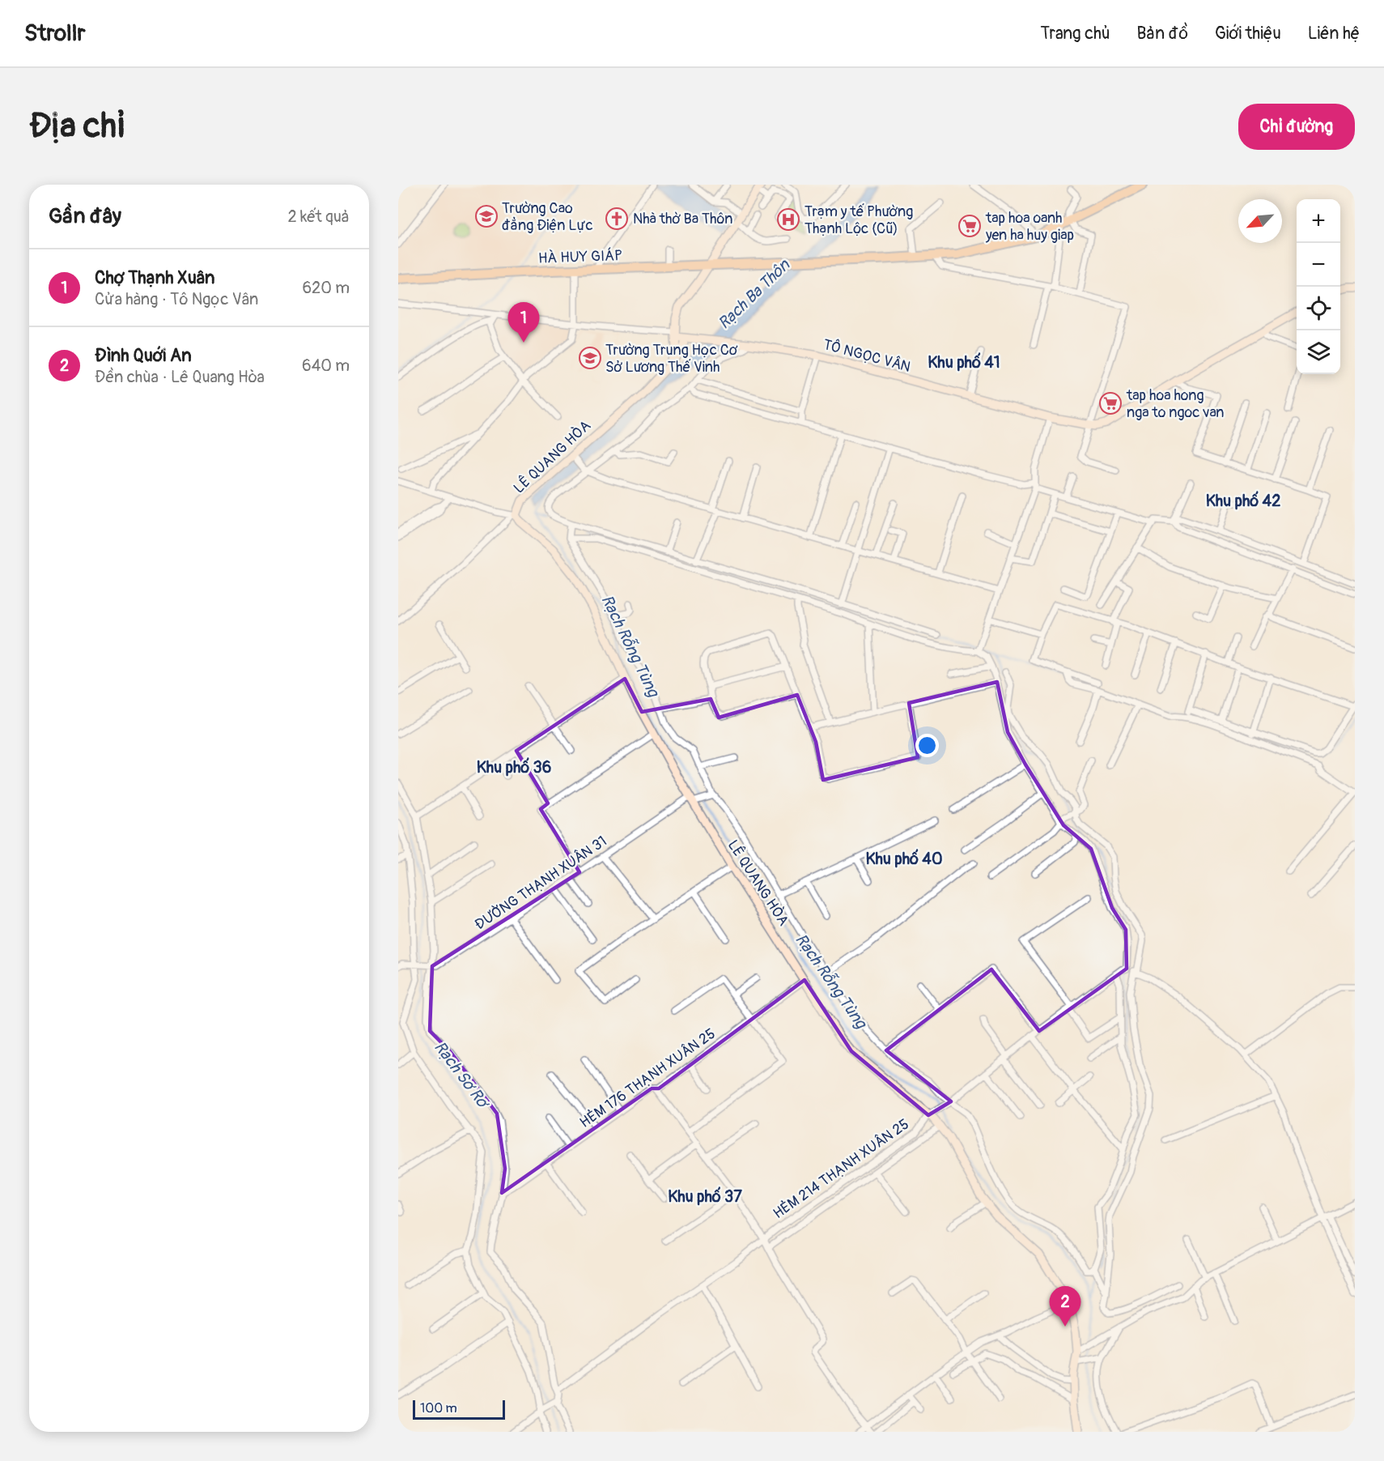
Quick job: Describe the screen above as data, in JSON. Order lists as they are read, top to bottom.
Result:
{
  "streets": {
    "main road": ["HÀ HUY GIÁP"],
    "street": [
      "TÔ NGỌC VÂN",
      "LÊ QUANG HÒA",
      "ĐƯỜNG THẠNH XUÂN 31",
      "HẺM 176 THẠNH XUÂN 25",
      "HẺM 214 THẠNH XUÂN 25"
    ]
  },
  "crossings": [
    ["TÔ NGỌC VÂN", "LÊ QUANG HÒA"],
    ["LÊ QUANG HÒA", "ĐƯỜNG THẠNH XUÂN 31"],
    ["LÊ QUANG HÒA", "HẺM 176 THẠNH XUÂN 25"],
    ["LÊ QUANG HÒA", "HẺM 214 THẠNH XUÂN 25"]
  ],
  "districts": [
    "Khu phố 41",
    "Khu phố 42",
    "Khu phố 36",
    "Khu phố 40",
    "Khu phố 37"
  ],
  "water": ["Rạch Ba Thôn", "Rạch Rỗng Tùng", "Rạch Sơ Rơ"],
  "places": {
    "school or university": ["Trường Cao đẳng Điện Lực", "Trường Trung Học Cơ Sở Lương Thế Vinh"],
    "church": ["Nhà thờ Ba Thôn"],
    "hospital": ["Trạm y tế Phường Thạnh Lộc (Cũ)"],
    "supermarket": ["tap hoa oanh yen ha huy giap", "tap hoa hong nga to ngoc van"]
  },
  "scale_bar": "100 m",
  "north": "bottom left",
  "page": {
    "header": "Strollr",
    "nav": [
      "Trang chủ",
      "Bản đồ",
      "Giới thiệu",
      "Liên hệ"
    ],
    "buttons": "Chỉ đường",
    "title": "Địa chỉ",
    "heading": ["Gần đây", "2 kết quả"],
    "map_buttons": ["+", "−"],
    "list": [
      {
        "mark": "1",
        "name": "Chợ Thạnh Xuân",
        "note": "Cửa hàng · Tô Ngọc Vân",
        "value": "620 m"
      },
      {
        "mark": "2",
        "name": "Đình Quới An",
        "note": "Đền chùa · Lê Quang Hòa",
        "value": "640 m"
      }
    ],
    "pins": ["1", "2"],
    "scale": "100 m"
  }
}
